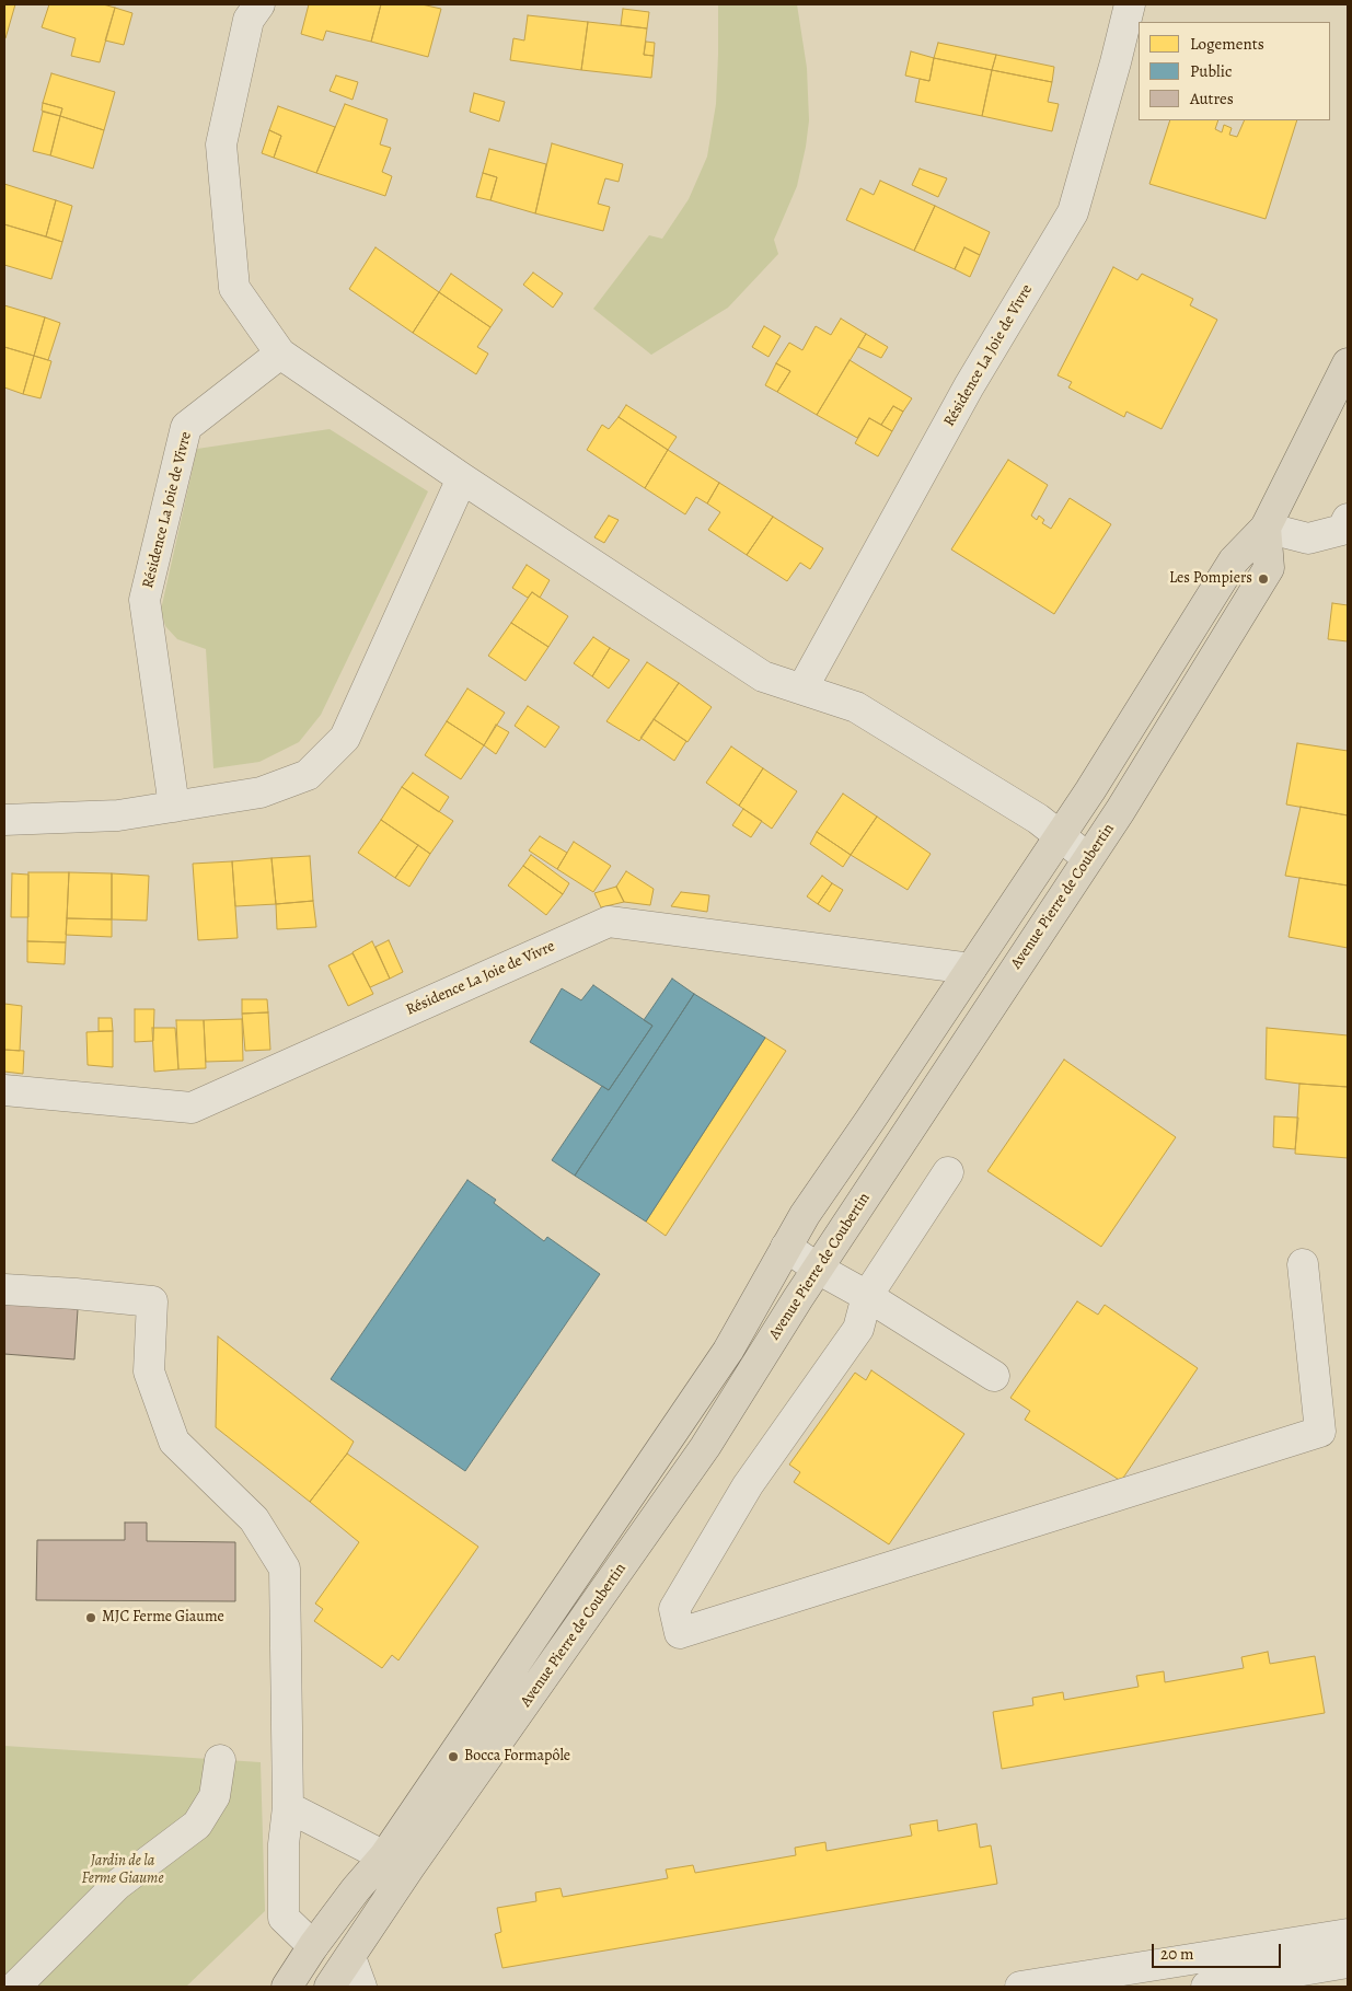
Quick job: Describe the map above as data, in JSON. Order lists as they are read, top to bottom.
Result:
{
  "streets": {
    "main road": ["Avenue Pierre de Coubertin"],
    "street": ["Résidence La Joie de Vivre"]
  },
  "crossings": [
    ["Résidence La Joie de Vivre", "Avenue Pierre de Coubertin"]
  ],
  "parks": ["Jardin de la Ferme Giaume"],
  "places": ["Les Pompiers", "MJC Ferme Giaume", "Bocca Formapôle"],
  "legend": ["Logements", "Public", "Autres"],
  "scale_bar": "20 m"
}
